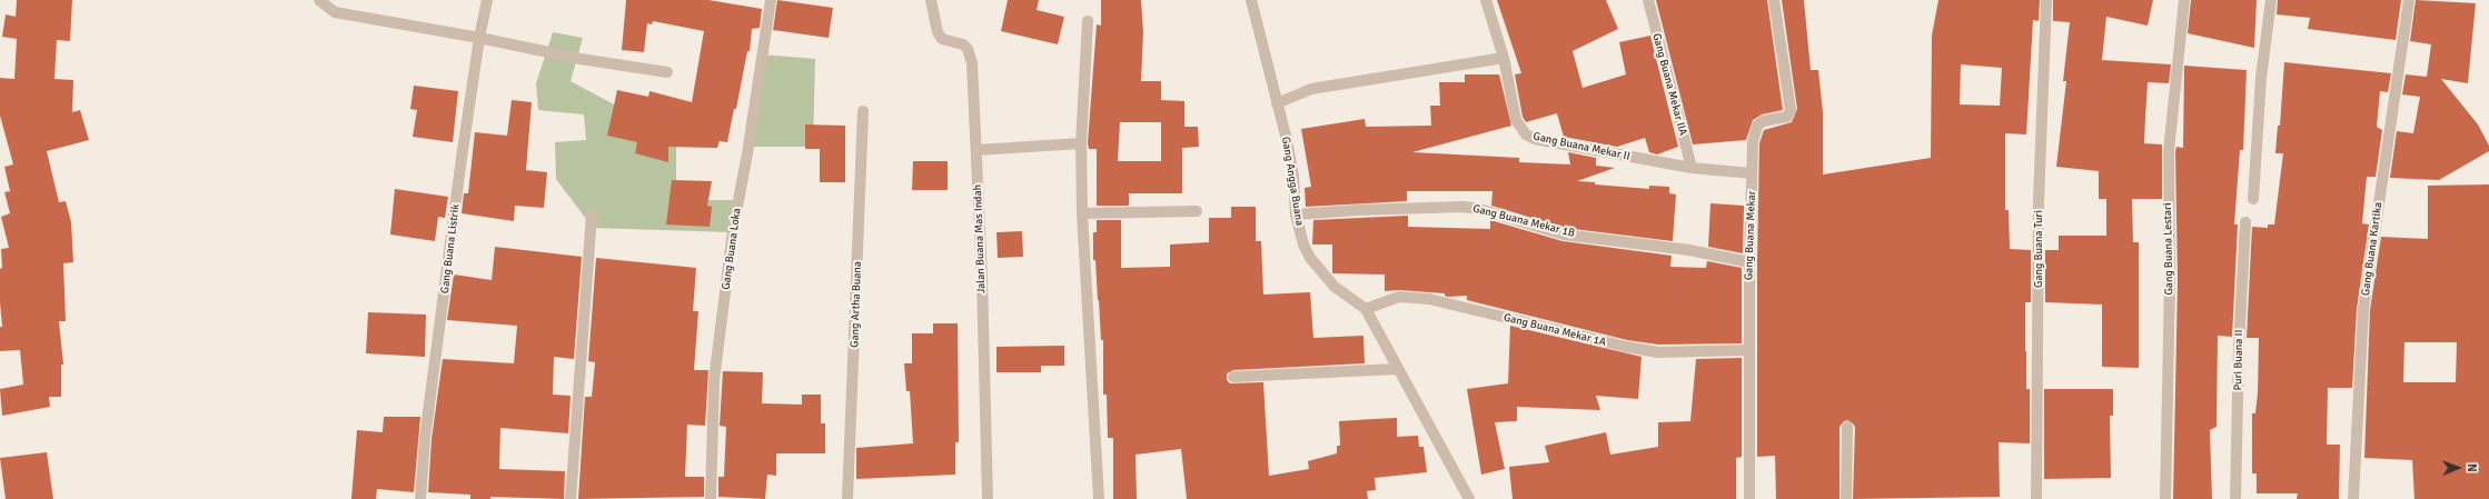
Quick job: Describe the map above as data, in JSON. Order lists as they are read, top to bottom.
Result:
{
  "streets": {
    "street": [
      "Gang Buana Mekar IIA",
      "Gang Buana Mekar II",
      "Gang Angga Buana",
      "Gang Buana Mekar 1B",
      "Gang Buana Mekar",
      "Jalan Buana Mas Indah",
      "Gang Buana Listrik",
      "Gang Buana Loka",
      "Gang Buana Turi",
      "Gang Buana Lestari",
      "Gang Buana Kartika",
      "Gang Artha Buana",
      "Gang Buana Mekar 1A",
      "Puri Buana II"
    ]
  },
  "crossings": [
    ["Gang Buana Mekar IIA", "Gang Buana Mekar II"],
    ["Gang Buana Mekar II", "Gang Buana Mekar"],
    ["Gang Angga Buana", "Gang Buana Mekar 1B"],
    ["Gang Angga Buana", "Gang Buana Mekar 1A"],
    ["Gang Buana Mekar 1B", "Gang Buana Mekar"],
    ["Gang Buana Mekar", "Gang Buana Mekar 1A"]
  ],
  "north": "right"
}
